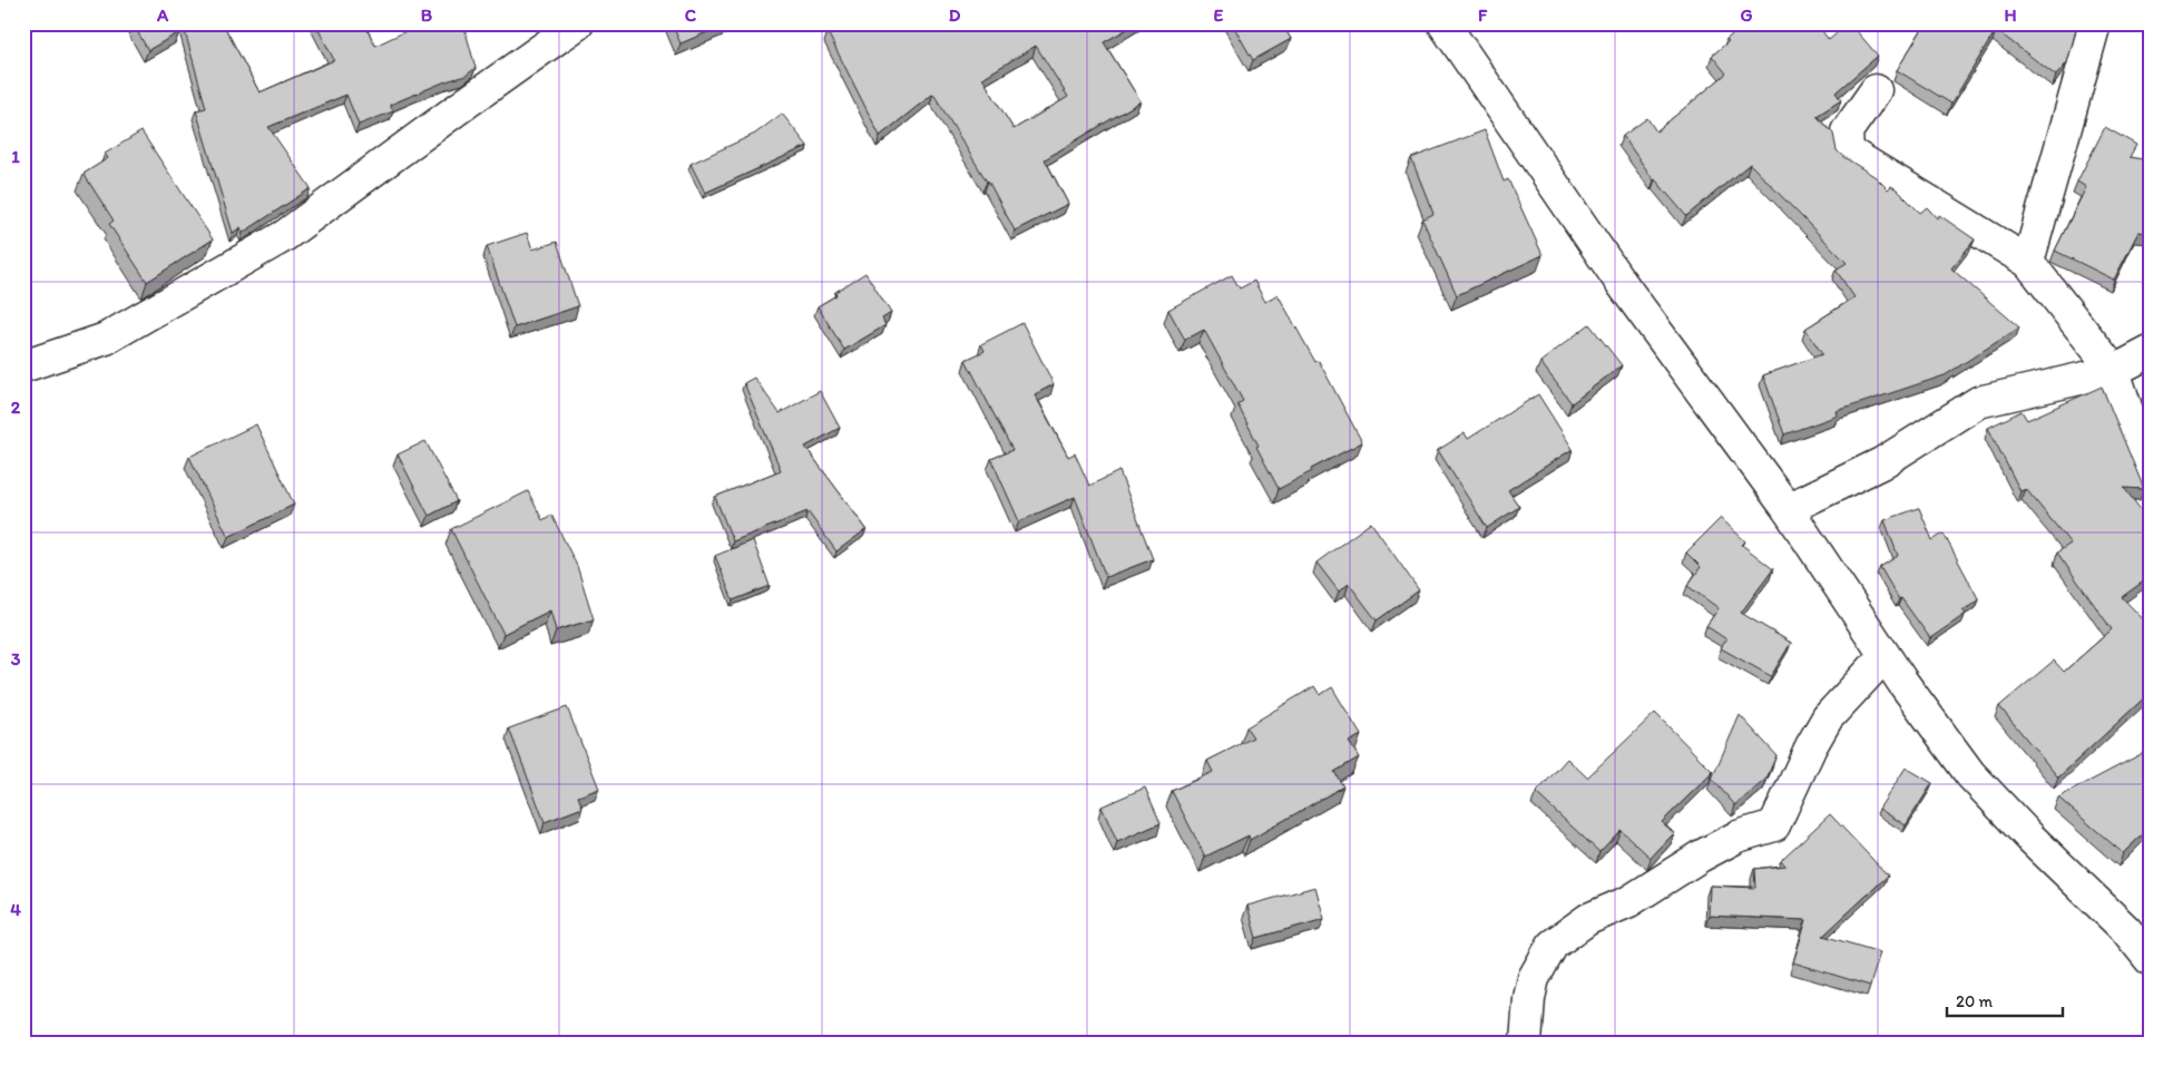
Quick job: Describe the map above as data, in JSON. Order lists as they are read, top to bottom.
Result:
{
  "scale_bar": "20 m",
  "grid": {
    "columns": [
      "A",
      "B",
      "C",
      "D",
      "E",
      "F",
      "G",
      "H"
    ],
    "rows": [
      "1",
      "2",
      "3",
      "4"
    ]
  }
}
